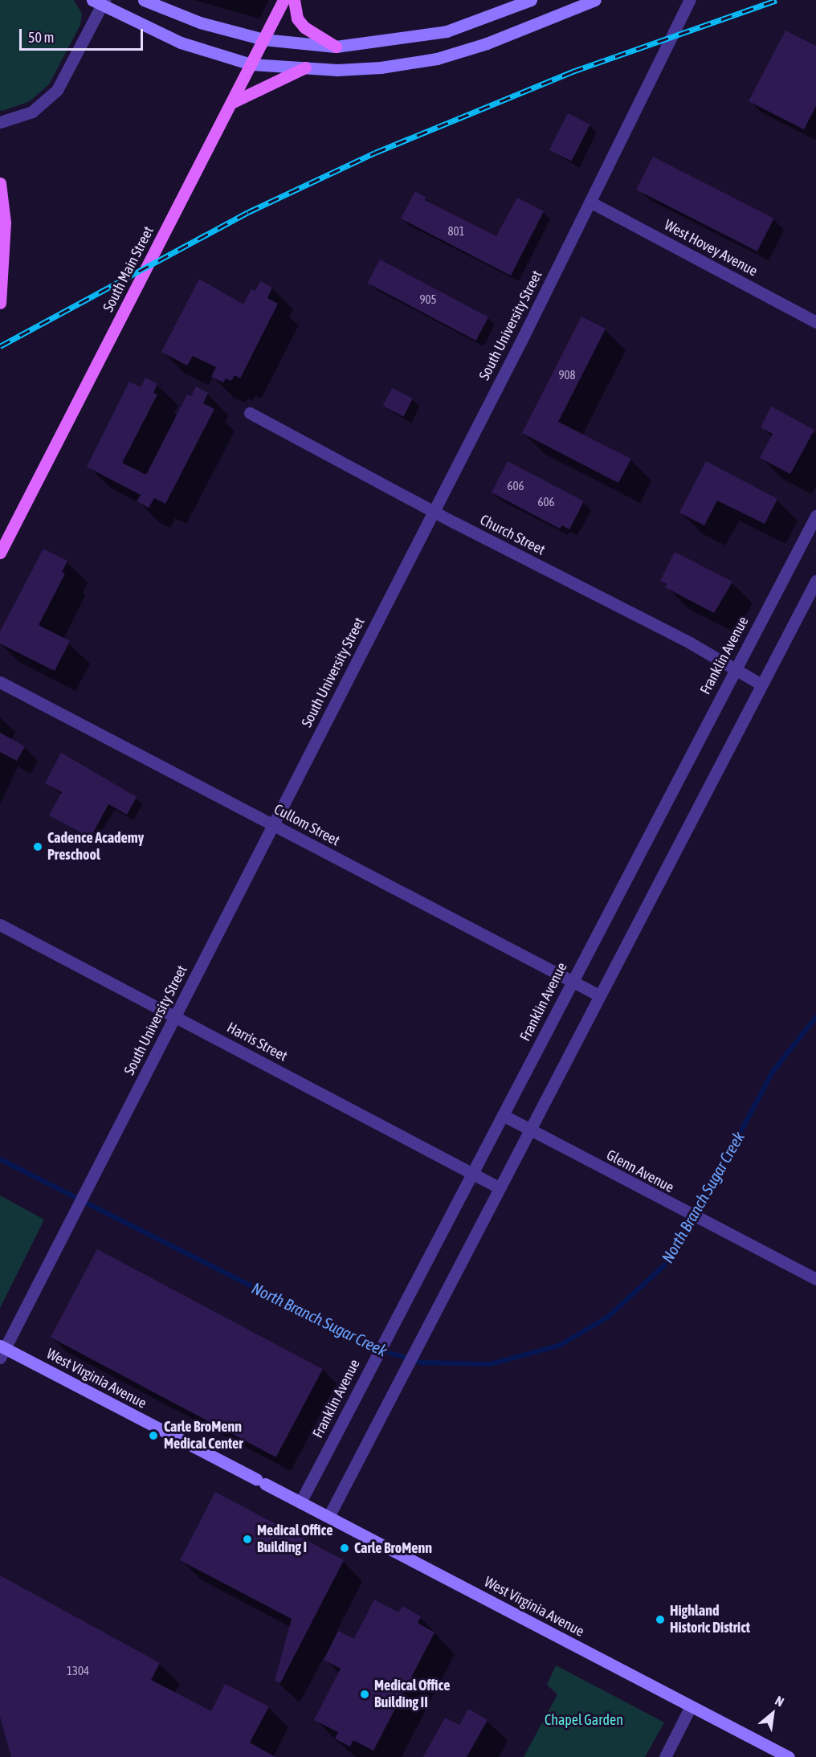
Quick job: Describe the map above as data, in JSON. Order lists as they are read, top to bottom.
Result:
{
  "streets": {
    "main road": ["South Main Street", "West Virginia Avenue"],
    "street": [
      "West Hovey Avenue",
      "South University Street",
      "Church Street",
      "Franklin Avenue",
      "Cullom Street",
      "Harris Street",
      "Glenn Avenue"
    ]
  },
  "crossings": [
    ["West Hovey Avenue", "South University Street"],
    ["South University Street", "Church Street"],
    ["South University Street", "Cullom Street"],
    ["South University Street", "Harris Street"],
    ["South University Street", "West Virginia Avenue"],
    ["Church Street", "Franklin Avenue"],
    ["Franklin Avenue", "Cullom Street"],
    ["Franklin Avenue", "Harris Street"],
    ["Franklin Avenue", "Glenn Avenue"],
    ["Franklin Avenue", "West Virginia Avenue"]
  ],
  "water": ["North Branch Sugar Creek"],
  "parks": ["Chapel Garden"],
  "places": [
    "Cadence Academy Preschool",
    "Carle BroMenn Medical Center",
    "Medical Office Building I",
    "Carle BroMenn",
    "Highland Historic District",
    "Medical Office Building II"
  ],
  "house_numbers": [
    "801",
    "905",
    "908",
    "606",
    "606",
    "1304"
  ],
  "scale_bar": "50 m",
  "north": "top right"
}
